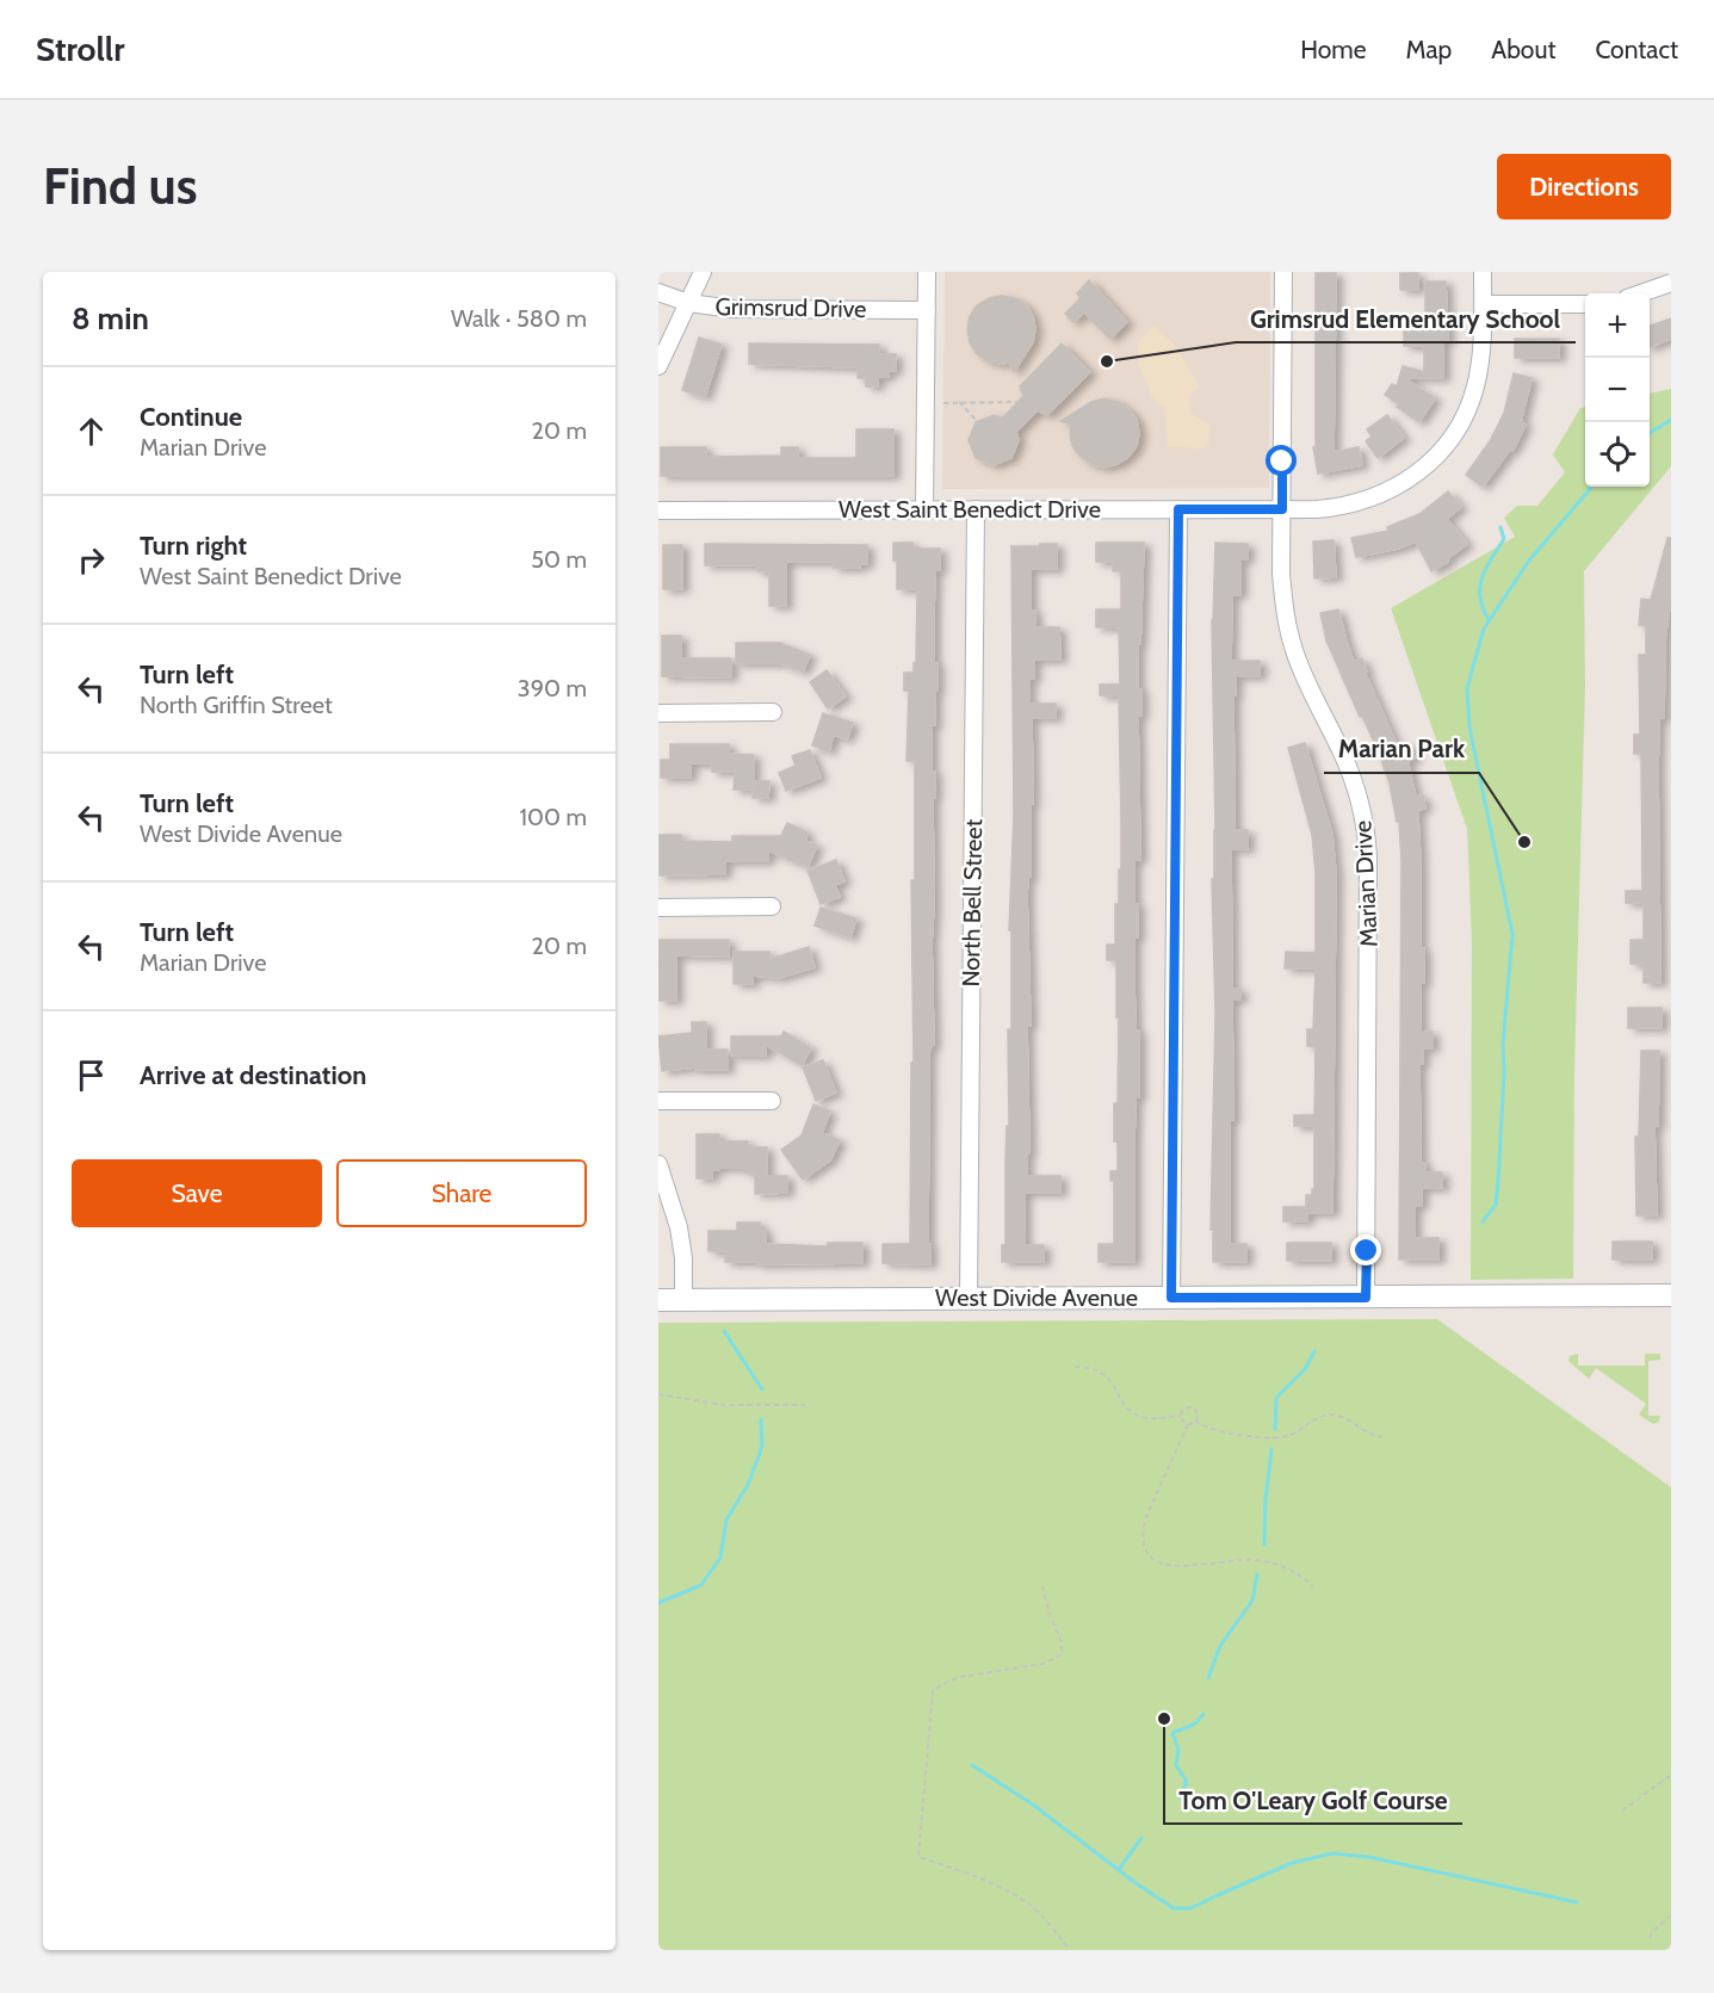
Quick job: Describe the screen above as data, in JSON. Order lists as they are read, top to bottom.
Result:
{
  "streets": {
    "street": [
      "Grimsrud Drive",
      "West Saint Benedict Drive",
      "Marian Drive",
      "North Bell Street",
      "West Divide Avenue"
    ]
  },
  "crossings": [
    ["West Saint Benedict Drive", "Marian Drive"],
    ["West Saint Benedict Drive", "North Bell Street"],
    ["Marian Drive", "West Divide Avenue"],
    ["North Bell Street", "West Divide Avenue"]
  ],
  "places": ["Grimsrud Elementary School", "Marian Park", "Tom O'Leary Golf Course"],
  "page": {
    "header": "Strollr",
    "nav": [
      "Home",
      "Map",
      "About",
      "Contact"
    ],
    "buttons": [
      "Directions",
      ["Save", "Share"]
    ],
    "title": "Find us",
    "heading": ["8 min", "Walk · 580 m"],
    "map_buttons": ["+", "−"],
    "list": [
      ["Continue", "Marian Drive", "20 m"],
      ["Turn right", "West Saint Benedict Drive", "50 m"],
      ["Turn left", "North Griffin Street", "390 m"],
      ["Turn left", "West Divide Avenue", "100 m"],
      ["Turn left", "Marian Drive", "20 m"],
      "Arrive at destination"
    ]
  }
}
